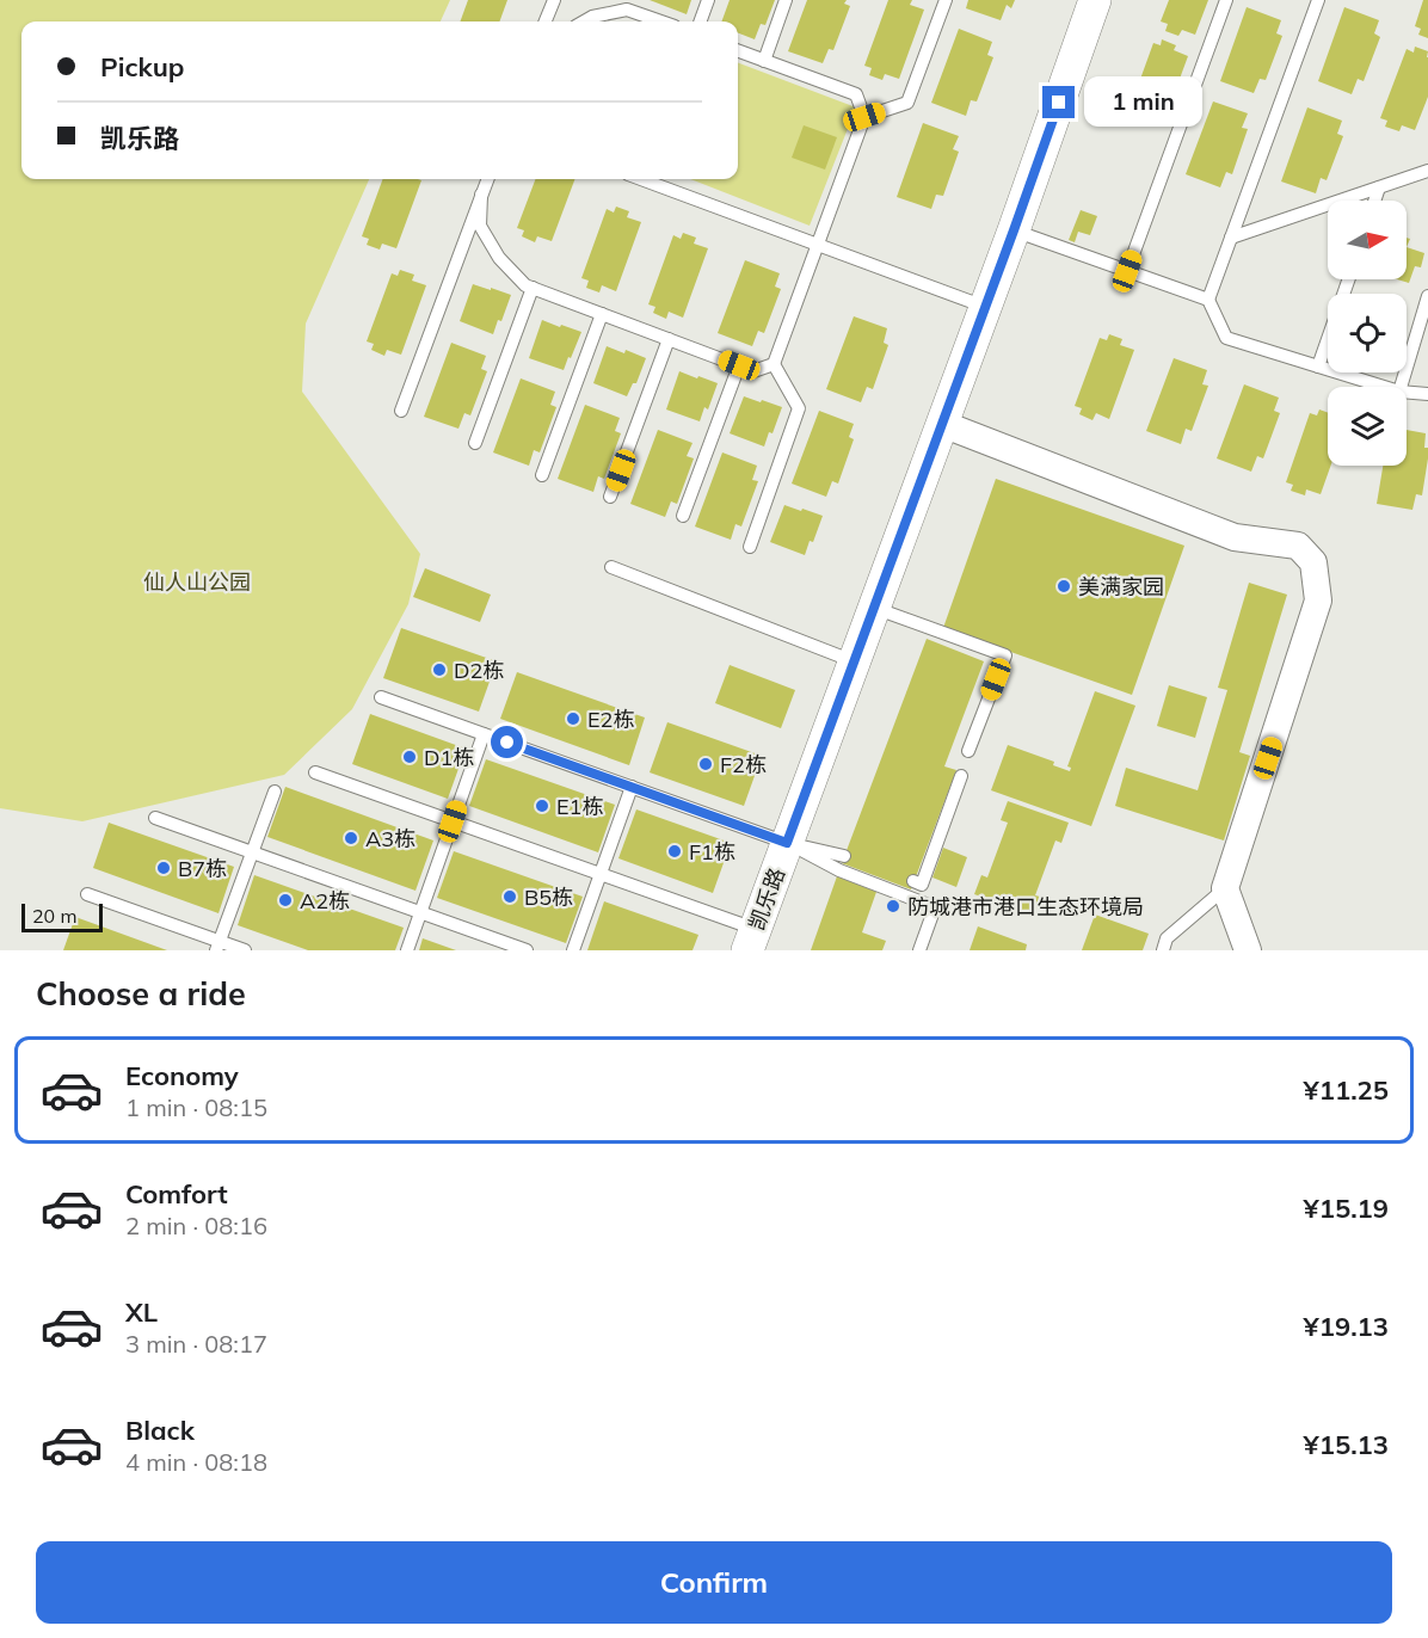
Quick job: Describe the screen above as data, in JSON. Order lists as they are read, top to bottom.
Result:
{
  "streets": {
    "street": ["凯乐路"]
  },
  "parks": ["仙人山公园"],
  "places": [
    "美满家园",
    "D2栋",
    "E2栋",
    "D1栋",
    "F2栋",
    "E1栋",
    "A3栋",
    "F1栋",
    "B7栋",
    "B5栋",
    "A2栋",
    "防城港市港口生态环境局"
  ],
  "scale_bar": "20 m",
  "north": "right",
  "page": {
    "banner": ["Pickup", "凯乐路"],
    "bubble": "1 min",
    "scale": "20 m",
    "heading": "Choose a ride",
    "list": [
      {
        "name": "Economy",
        "note": "1 min · 08:15",
        "value": "¥11.25"
      },
      {
        "name": "Comfort",
        "note": "2 min · 08:16",
        "value": "¥15.19"
      },
      {
        "name": "XL",
        "note": "3 min · 08:17",
        "value": "¥19.13"
      },
      {
        "name": "Black",
        "note": "4 min · 08:18",
        "value": "¥15.13"
      }
    ],
    "buttons": "Confirm"
  }
}
